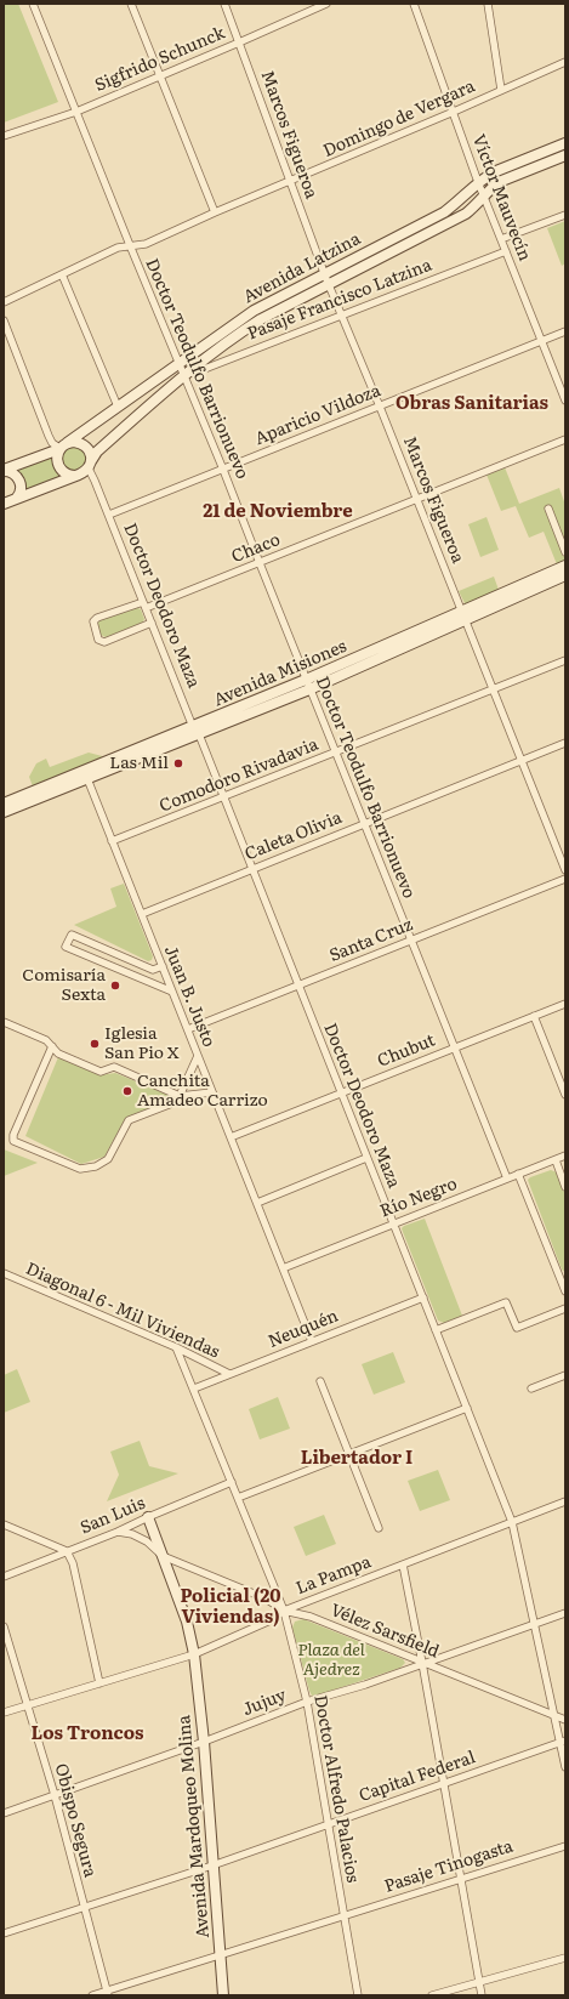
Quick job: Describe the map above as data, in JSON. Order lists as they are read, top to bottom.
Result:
{
  "streets": {
    "street": [
      "Sigfrido Schunck",
      "Domingo de Vergara",
      "Marcos Figueroa",
      "Víctor Mauvecín",
      "Avenida Latzina",
      "Pasaje Francisco Latzina",
      "Doctor Teodulfo Barrionuevo",
      "Aparicio Vildoza",
      "Chaco",
      "Doctor Deodoro Maza",
      "Avenida Misiones",
      "Comodoro Rivadavia",
      "Caleta Olivia",
      "Santa Cruz",
      "Juan B. Justo",
      "Chubut",
      "Río Negro",
      "Diagonal 6 - Mil Viviendas",
      "Neuquén",
      "San Luis",
      "La Pampa",
      "Vélez Sarsfield",
      "Jujuy",
      "Capital Federal",
      "Doctor Alfredo Palacios",
      "Obispo Segura",
      "Avenida Mardoqueo Molina",
      "Pasaje Tinogasta"
    ]
  },
  "crossings": [
    ["Sigfrido Schunck", "Marcos Figueroa"],
    ["Sigfrido Schunck", "Doctor Teodulfo Barrionuevo"],
    ["Domingo de Vergara", "Marcos Figueroa"],
    ["Domingo de Vergara", "Víctor Mauvecín"],
    ["Domingo de Vergara", "Doctor Teodulfo Barrionuevo"],
    ["Marcos Figueroa", "Avenida Latzina"],
    ["Marcos Figueroa", "Pasaje Francisco Latzina"],
    ["Marcos Figueroa", "Aparicio Vildoza"],
    ["Marcos Figueroa", "Chaco"],
    ["Marcos Figueroa", "Avenida Misiones"],
    ["Marcos Figueroa", "Comodoro Rivadavia"],
    ["Marcos Figueroa", "Caleta Olivia"],
    ["Víctor Mauvecín", "Avenida Latzina"],
    ["Víctor Mauvecín", "Pasaje Francisco Latzina"],
    ["Víctor Mauvecín", "Aparicio Vildoza"],
    ["Avenida Latzina", "Pasaje Francisco Latzina"],
    ["Avenida Latzina", "Doctor Teodulfo Barrionuevo"],
    ["Avenida Latzina", "Doctor Deodoro Maza"],
    ["Pasaje Francisco Latzina", "Doctor Teodulfo Barrionuevo"],
    ["Doctor Teodulfo Barrionuevo", "Aparicio Vildoza"],
    ["Doctor Teodulfo Barrionuevo", "Chaco"],
    ["Doctor Teodulfo Barrionuevo", "Avenida Misiones"],
    ["Doctor Teodulfo Barrionuevo", "Comodoro Rivadavia"],
    ["Doctor Teodulfo Barrionuevo", "Caleta Olivia"],
    ["Doctor Teodulfo Barrionuevo", "Santa Cruz"],
    ["Doctor Teodulfo Barrionuevo", "Chubut"],
    ["Doctor Teodulfo Barrionuevo", "Río Negro"],
    ["Aparicio Vildoza", "Doctor Deodoro Maza"],
    ["Chaco", "Doctor Deodoro Maza"],
    ["Doctor Deodoro Maza", "Avenida Misiones"],
    ["Doctor Deodoro Maza", "Comodoro Rivadavia"],
    ["Doctor Deodoro Maza", "Caleta Olivia"],
    ["Doctor Deodoro Maza", "Santa Cruz"],
    ["Doctor Deodoro Maza", "Chubut"],
    ["Doctor Deodoro Maza", "Río Negro"],
    ["Doctor Deodoro Maza", "Neuquén"],
    ["Doctor Deodoro Maza", "La Pampa"],
    ["Doctor Deodoro Maza", "Vélez Sarsfield"],
    ["Doctor Deodoro Maza", "Jujuy"],
    ["Doctor Deodoro Maza", "Capital Federal"],
    ["Avenida Misiones", "Juan B. Justo"],
    ["Comodoro Rivadavia", "Juan B. Justo"],
    ["Caleta Olivia", "Juan B. Justo"],
    ["Santa Cruz", "Juan B. Justo"],
    ["Juan B. Justo", "Chubut"],
    ["Juan B. Justo", "Río Negro"],
    ["Juan B. Justo", "Neuquén"],
    ["Diagonal 6 - Mil Viviendas", "Neuquén"],
    ["Diagonal 6 - Mil Viviendas", "Doctor Alfredo Palacios"],
    ["Neuquén", "Doctor Alfredo Palacios"],
    ["San Luis", "Vélez Sarsfield"],
    ["San Luis", "Doctor Alfredo Palacios"],
    ["San Luis", "Avenida Mardoqueo Molina"],
    ["La Pampa", "Vélez Sarsfield"],
    ["La Pampa", "Doctor Alfredo Palacios"],
    ["La Pampa", "Obispo Segura"],
    ["La Pampa", "Avenida Mardoqueo Molina"],
    ["Vélez Sarsfield", "Jujuy"],
    ["Vélez Sarsfield", "Doctor Alfredo Palacios"],
    ["Vélez Sarsfield", "Avenida Mardoqueo Molina"],
    ["Jujuy", "Doctor Alfredo Palacios"],
    ["Jujuy", "Obispo Segura"],
    ["Jujuy", "Avenida Mardoqueo Molina"],
    ["Capital Federal", "Doctor Alfredo Palacios"],
    ["Capital Federal", "Obispo Segura"],
    ["Capital Federal", "Avenida Mardoqueo Molina"],
    ["Doctor Alfredo Palacios", "Pasaje Tinogasta"],
    ["Obispo Segura", "Pasaje Tinogasta"],
    ["Avenida Mardoqueo Molina", "Pasaje Tinogasta"]
  ],
  "districts": [
    "Obras Sanitarias",
    "21 de Noviembre",
    "Libertador I",
    "Policial (20 Viviendas)",
    "Los Troncos"
  ],
  "parks": ["Plaza del Ajedrez"],
  "places": [
    "Las Mil",
    "Comisaría Sexta",
    "Iglesia San Pio X",
    "Canchita Amadeo Carrizo"
  ]
}
